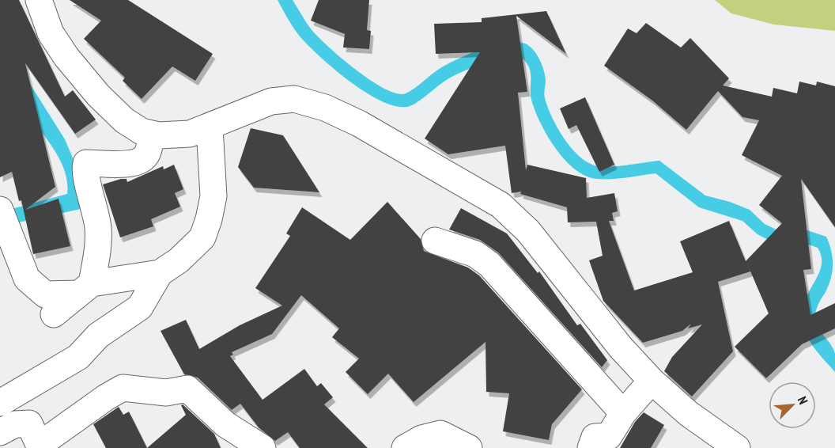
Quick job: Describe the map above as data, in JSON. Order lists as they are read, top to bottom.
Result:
{
  "north": "top right"
}
